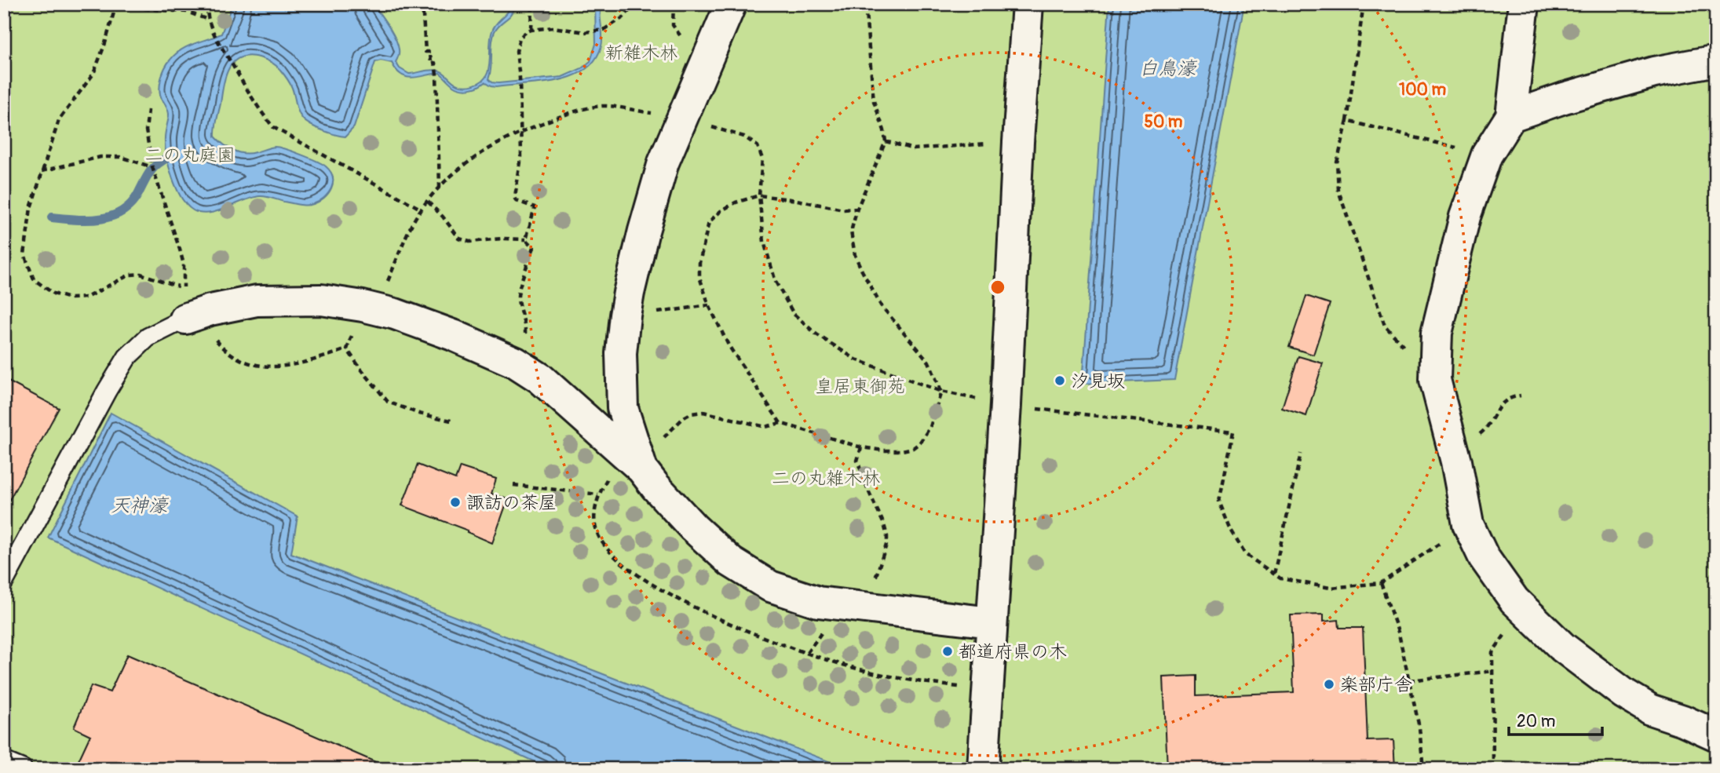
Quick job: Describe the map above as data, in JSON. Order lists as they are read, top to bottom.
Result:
{
  "water": ["白鳥濠", "天神濠"],
  "parks": [
    "新雑木林",
    "二の丸庭園",
    "皇居東御苑",
    "二の丸雑木林"
  ],
  "places": [
    "汐見坂",
    "諏訪の茶屋",
    "都道府県の木",
    "楽部庁舎"
  ],
  "scale_bar": "20 m",
  "rings": ["100 m", "50 m"]
}
